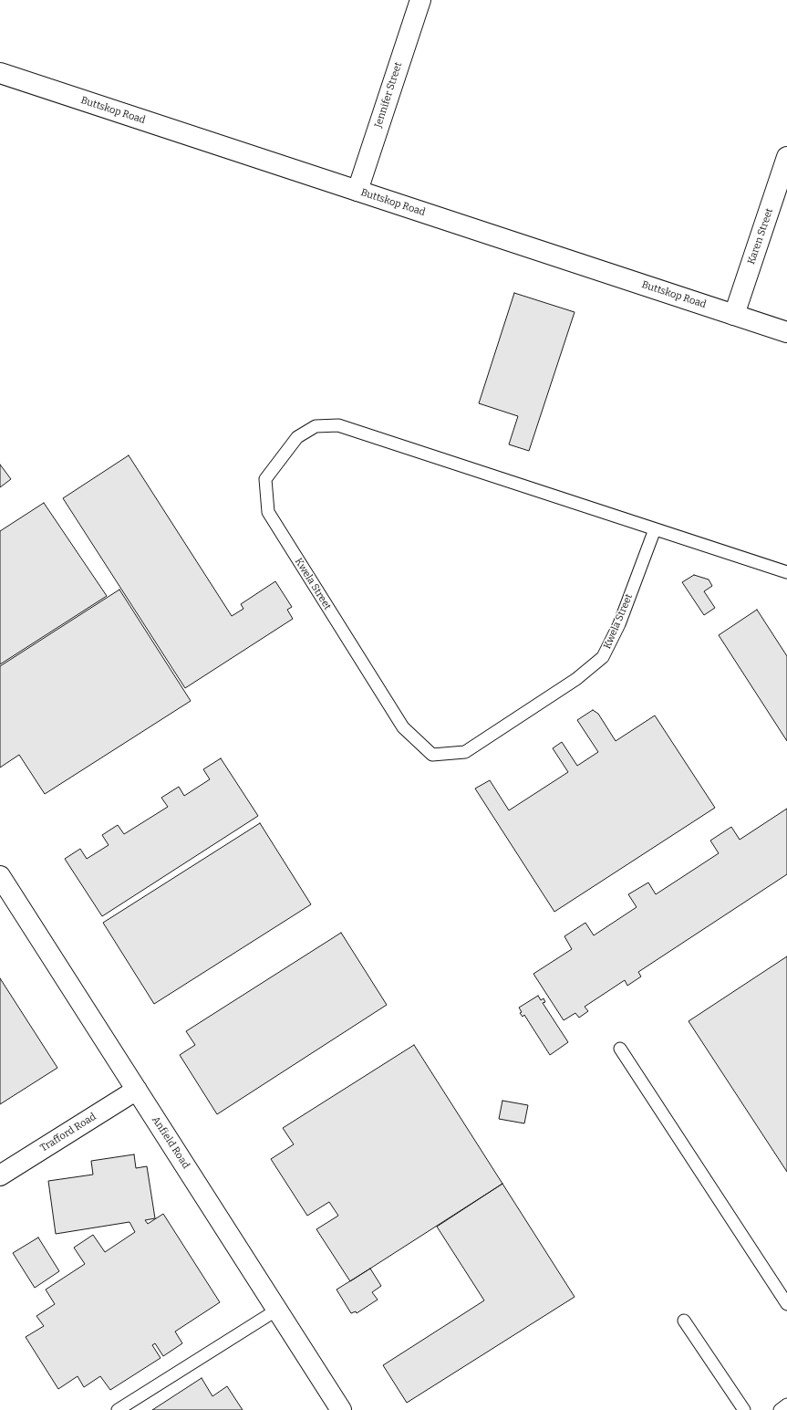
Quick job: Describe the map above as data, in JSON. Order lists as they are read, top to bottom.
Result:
{
  "streets": {
    "street": [
      "Jennifer Street",
      "Buttskop Road",
      "Karen Street",
      "Trafford Road",
      "Anfield Road"
    ],
    "lane": ["Kwela Street"]
  },
  "crossings": [
    ["Jennifer Street", "Buttskop Road"],
    ["Buttskop Road", "Karen Street"],
    ["Trafford Road", "Anfield Road"]
  ]
}
